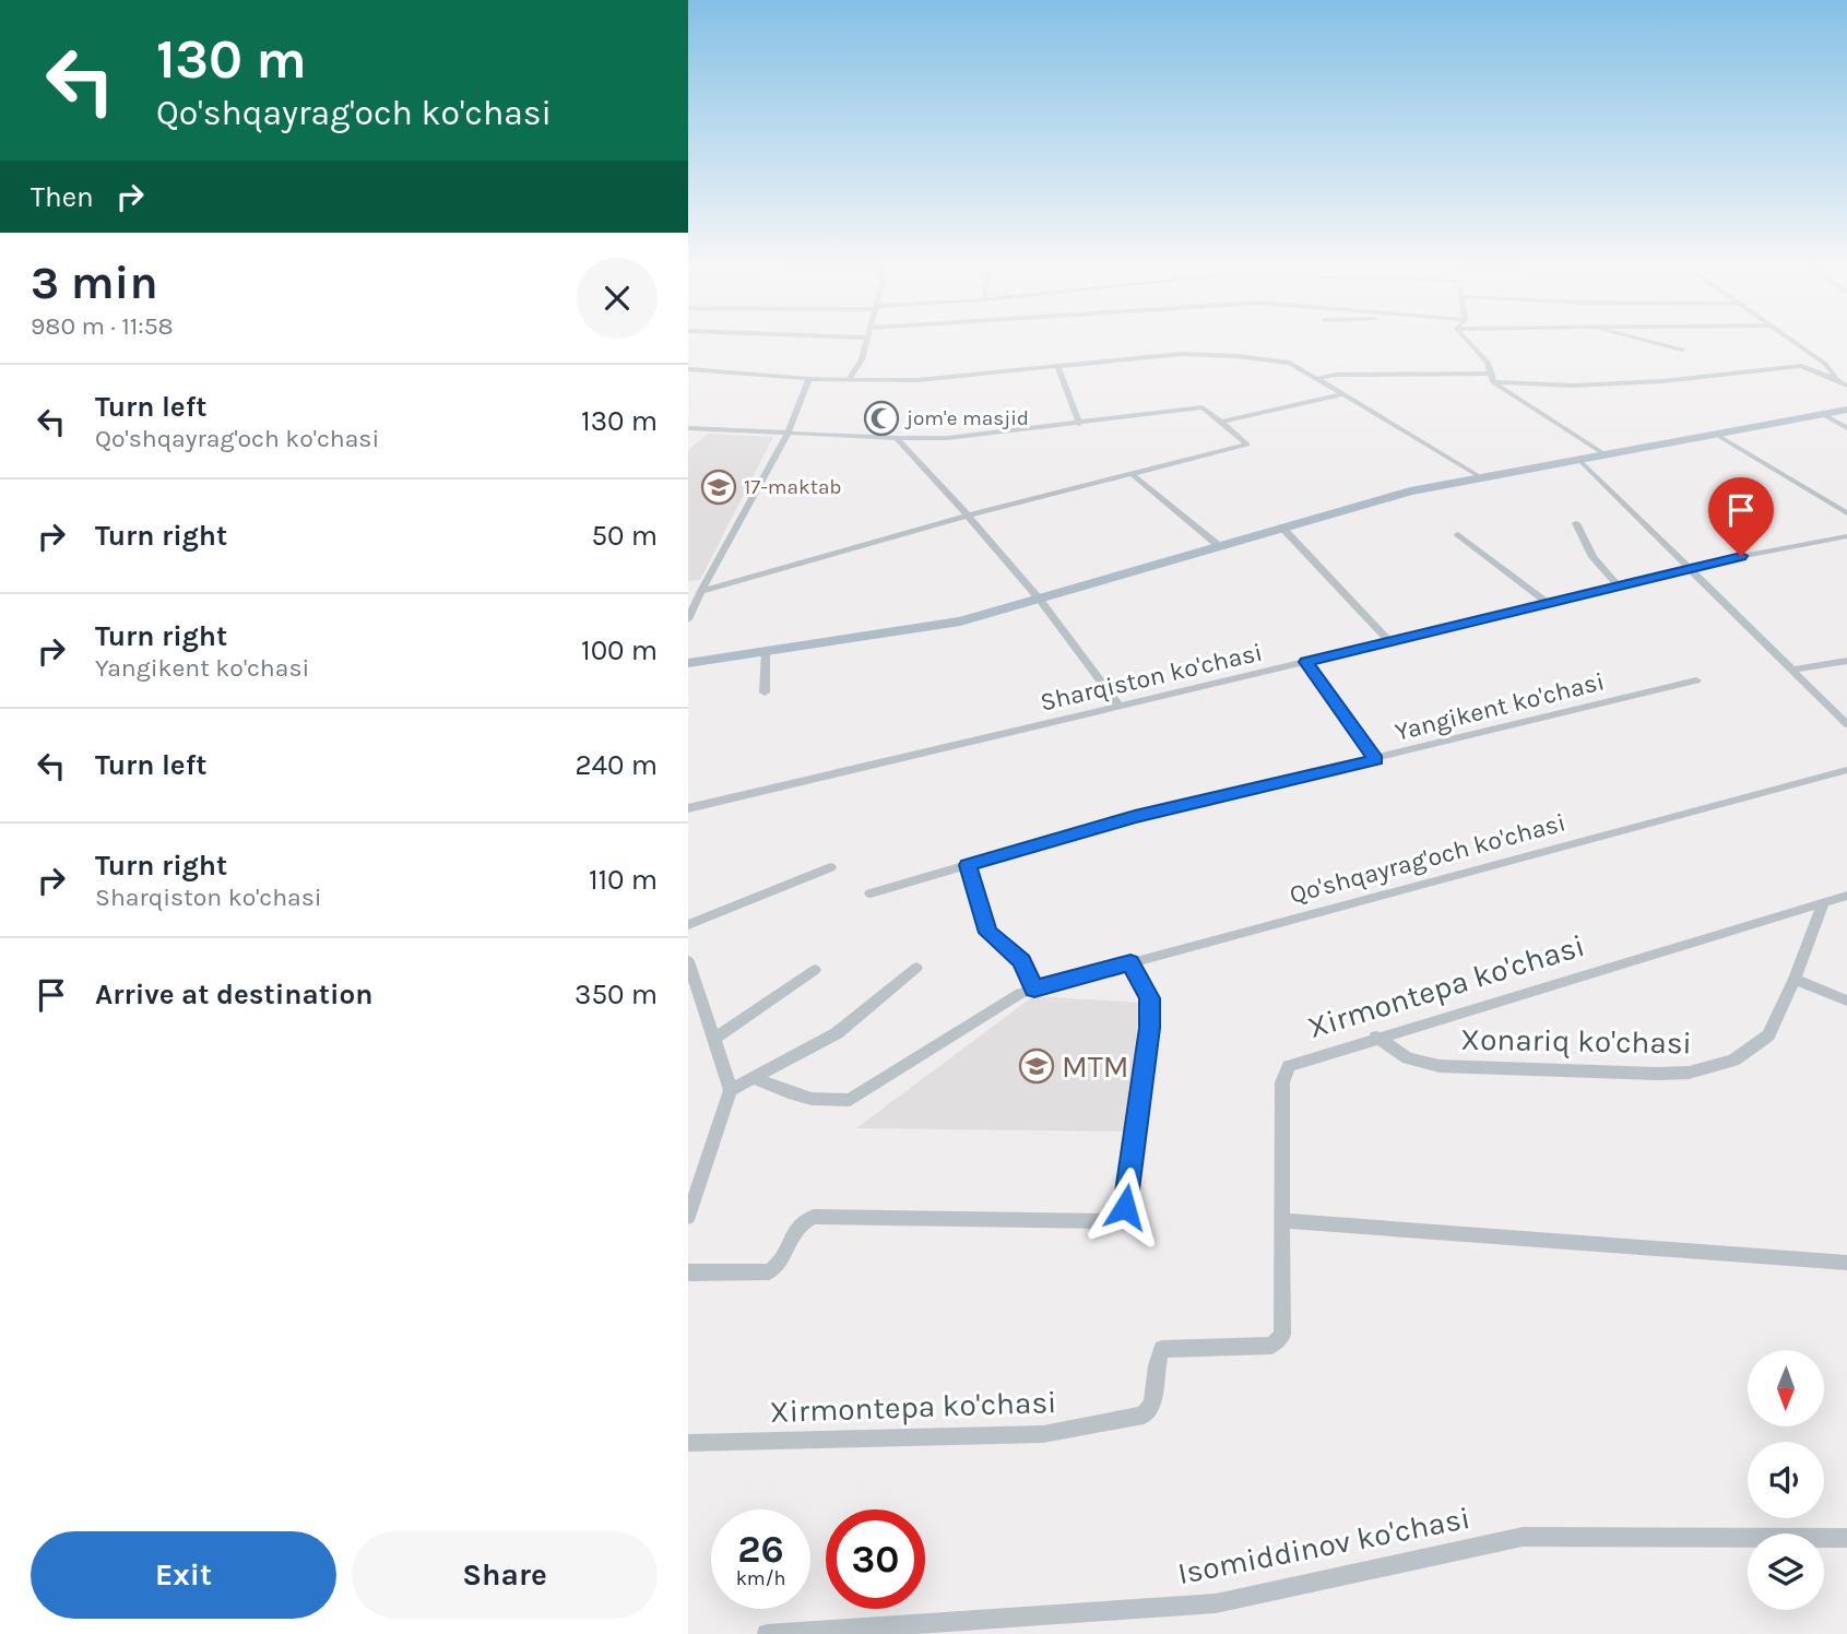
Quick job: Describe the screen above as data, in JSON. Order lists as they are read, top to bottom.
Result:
{
  "streets": {
    "street": [
      "Sharqiston ko'chasi",
      "Yangikent ko'chasi",
      "Qo'shqayrag'och ko'chasi",
      "Xirmontepa ko'chasi",
      "Xonariq ko'chasi",
      "Isomiddinov ko'chasi"
    ]
  },
  "crossings": [
    ["Xirmontepa ko'chasi", "Xonariq ko'chasi"]
  ],
  "places": {
    "mosque": ["jom'e masjid"],
    "school or university": ["17-maktab", "MTM"]
  },
  "north": "bottom",
  "page": {
    "turn": ["130 m", "Qo'shqayrag'och ko'chasi"],
    "then": "Then",
    "heading": ["3 min", "980 m · 11:58"],
    "list": [
      {
        "name": "Turn left",
        "note": "Qo'shqayrag'och ko'chasi",
        "value": "130 m"
      },
      {
        "name": "Turn right",
        "value": "50 m"
      },
      {
        "name": "Turn right",
        "note": "Yangikent ko'chasi",
        "value": "100 m"
      },
      {
        "name": "Turn left",
        "value": "240 m"
      },
      {
        "name": "Turn right",
        "note": "Sharqiston ko'chasi",
        "value": "110 m"
      },
      {
        "name": "Arrive at destination",
        "value": "350 m"
      }
    ],
    "speed": "26 km/h",
    "limit": "30",
    "buttons": ["Exit", "Share"]
  }
}
